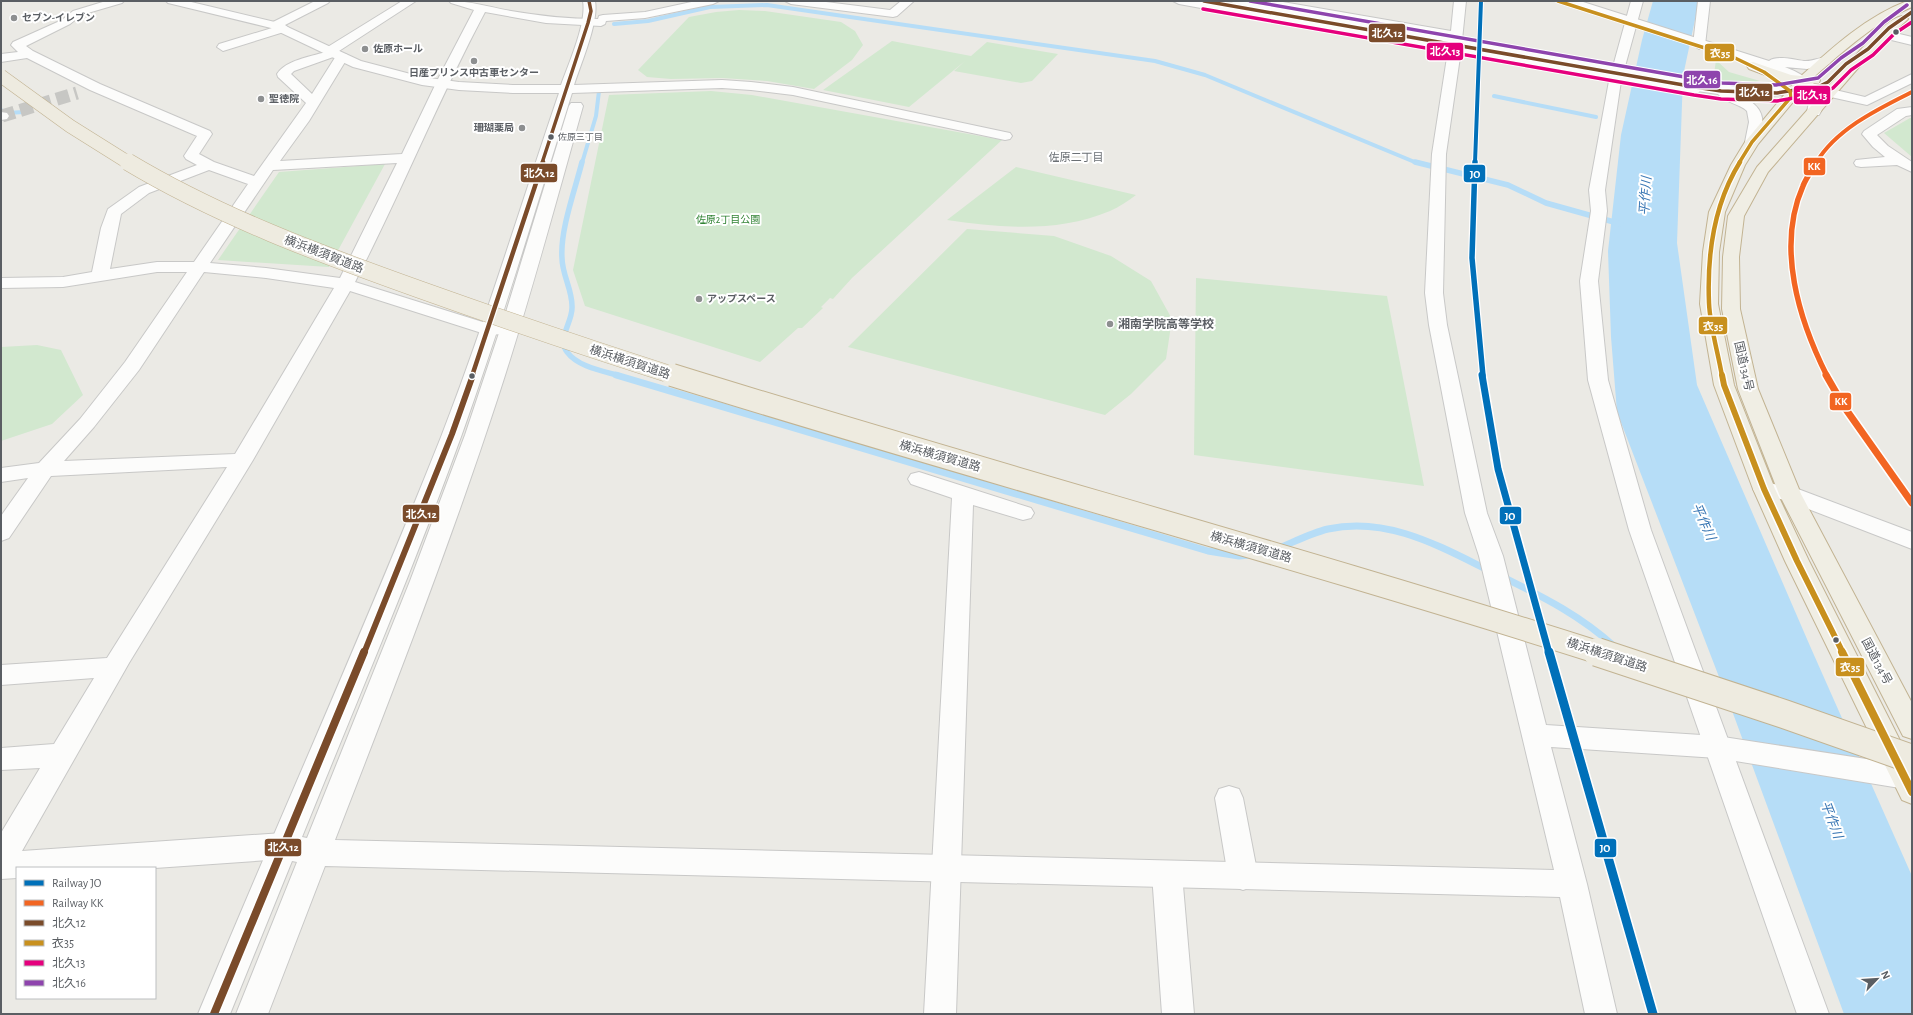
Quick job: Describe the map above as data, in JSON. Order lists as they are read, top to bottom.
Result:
{
  "streets": {
    "highway": ["横浜横須賀道路", "国道134号"]
  },
  "crossings": [
    ["横浜横須賀道路", "国道134号"]
  ],
  "districts": ["佐原二丁目"],
  "water": ["平作川"],
  "parks": ["佐原2丁目公園"],
  "places": [
    "セブン-イレブン",
    "佐原ホール",
    "日産プリンス中古車センター",
    "聖徳院",
    "珊瑚薬局",
    "佐原三丁目",
    "アップスペース",
    "湘南学院高等学校"
  ],
  "lines": [
    "rail line JO",
    "transit line 北久12",
    "transit line 衣35",
    "transit line 北久16",
    "transit line 北久13",
    "rail line KK"
  ],
  "legend": [
    "Railway JO",
    "Railway KK",
    "北久12",
    "衣35",
    "北久13",
    "北久16"
  ],
  "north": "top right"
}
